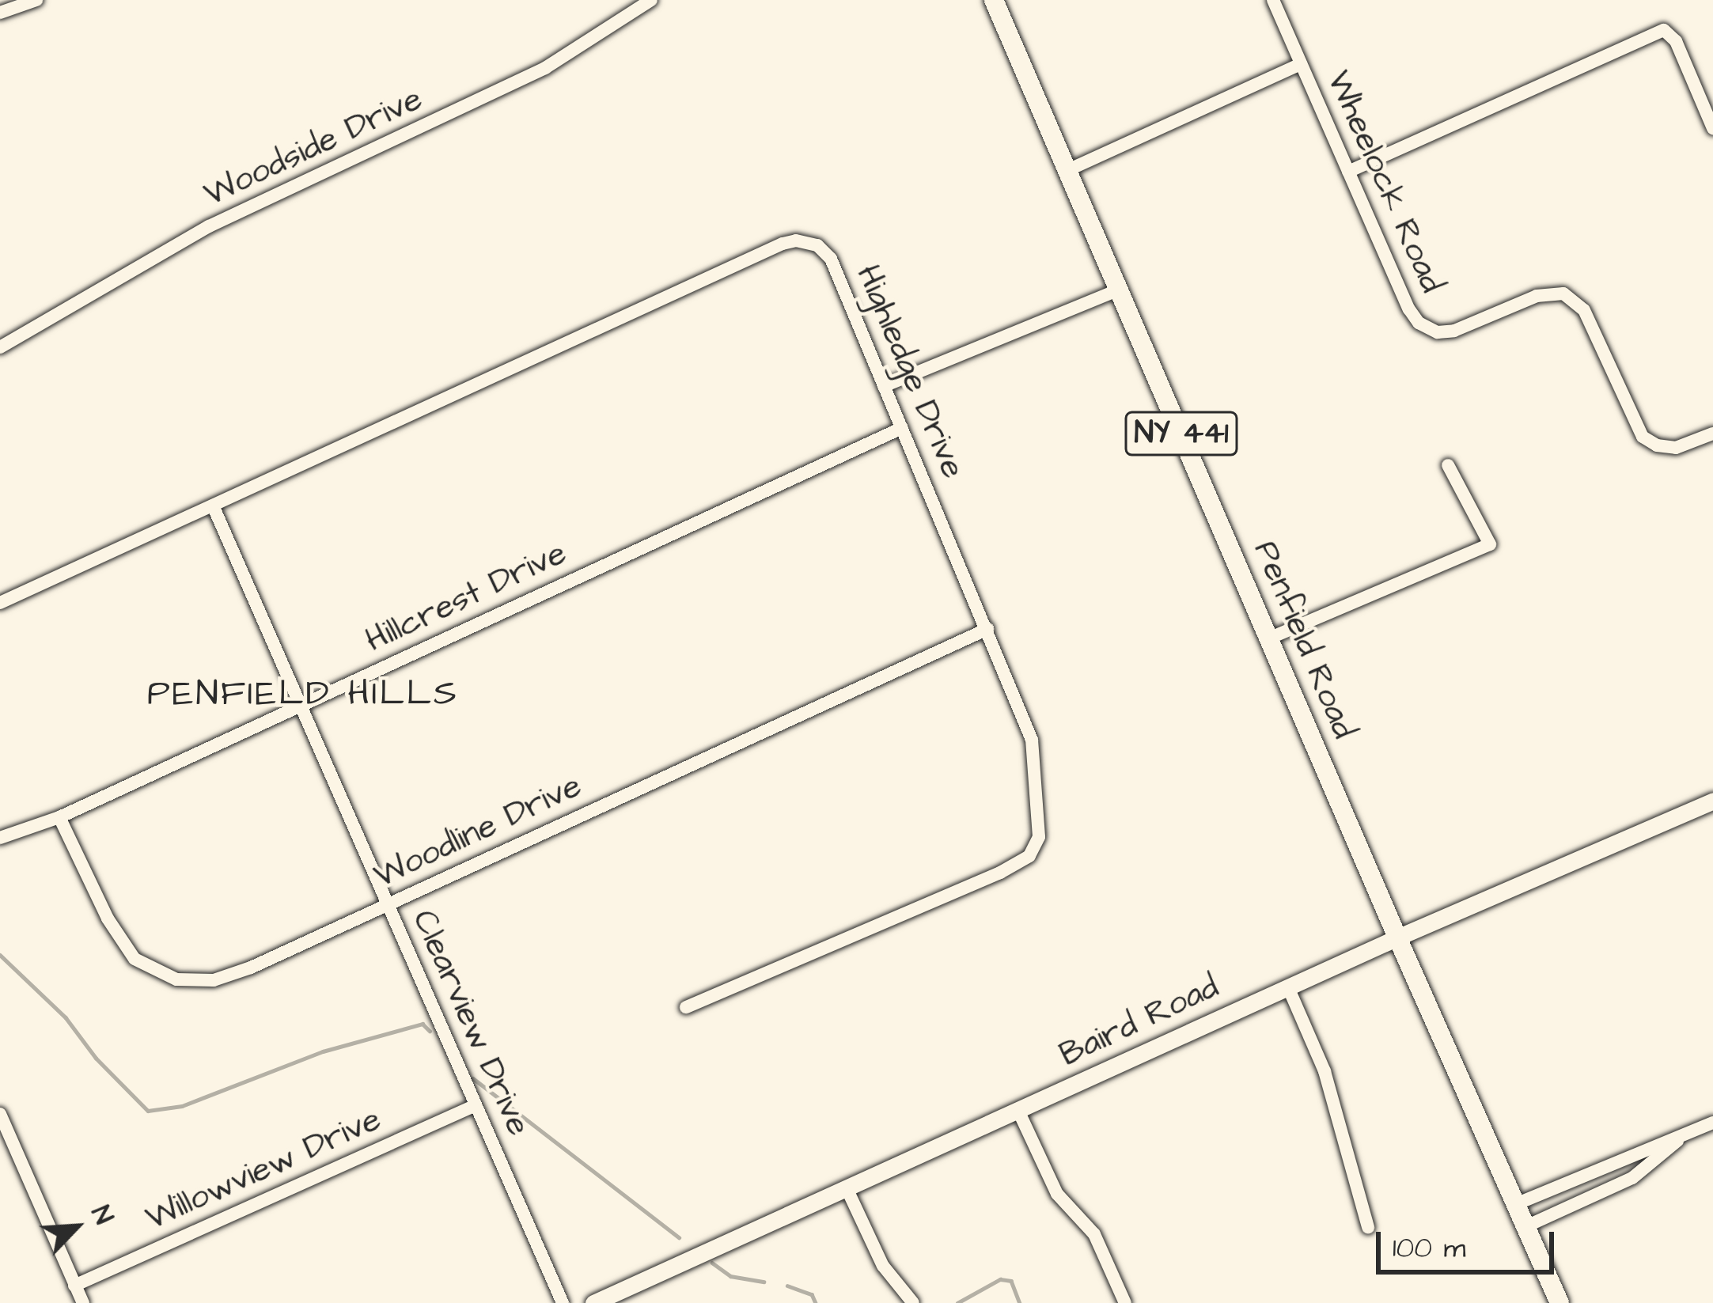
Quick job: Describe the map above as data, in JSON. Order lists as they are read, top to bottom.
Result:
{
  "streets": {
    "main road": ["NY 441", "Penfield Road"],
    "street": [
      "Woodside Drive",
      "Wheelock Road",
      "Highledge Drive",
      "Hillcrest Drive",
      "Woodline Drive",
      "Baird Road",
      "Clearview Drive",
      "Willowview Drive"
    ]
  },
  "crossings": [
    ["Highledge Drive", "Hillcrest Drive"],
    ["Highledge Drive", "Woodline Drive"],
    ["Highledge Drive", "Clearview Drive"],
    ["Hillcrest Drive", "Woodline Drive"],
    ["Hillcrest Drive", "Clearview Drive"],
    ["Penfield Road", "Baird Road"],
    ["Woodline Drive", "Clearview Drive"],
    ["Clearview Drive", "Willowview Drive"]
  ],
  "districts": ["PENFIELD HILLS"],
  "scale_bar": "100 m",
  "north": "top right"
}
